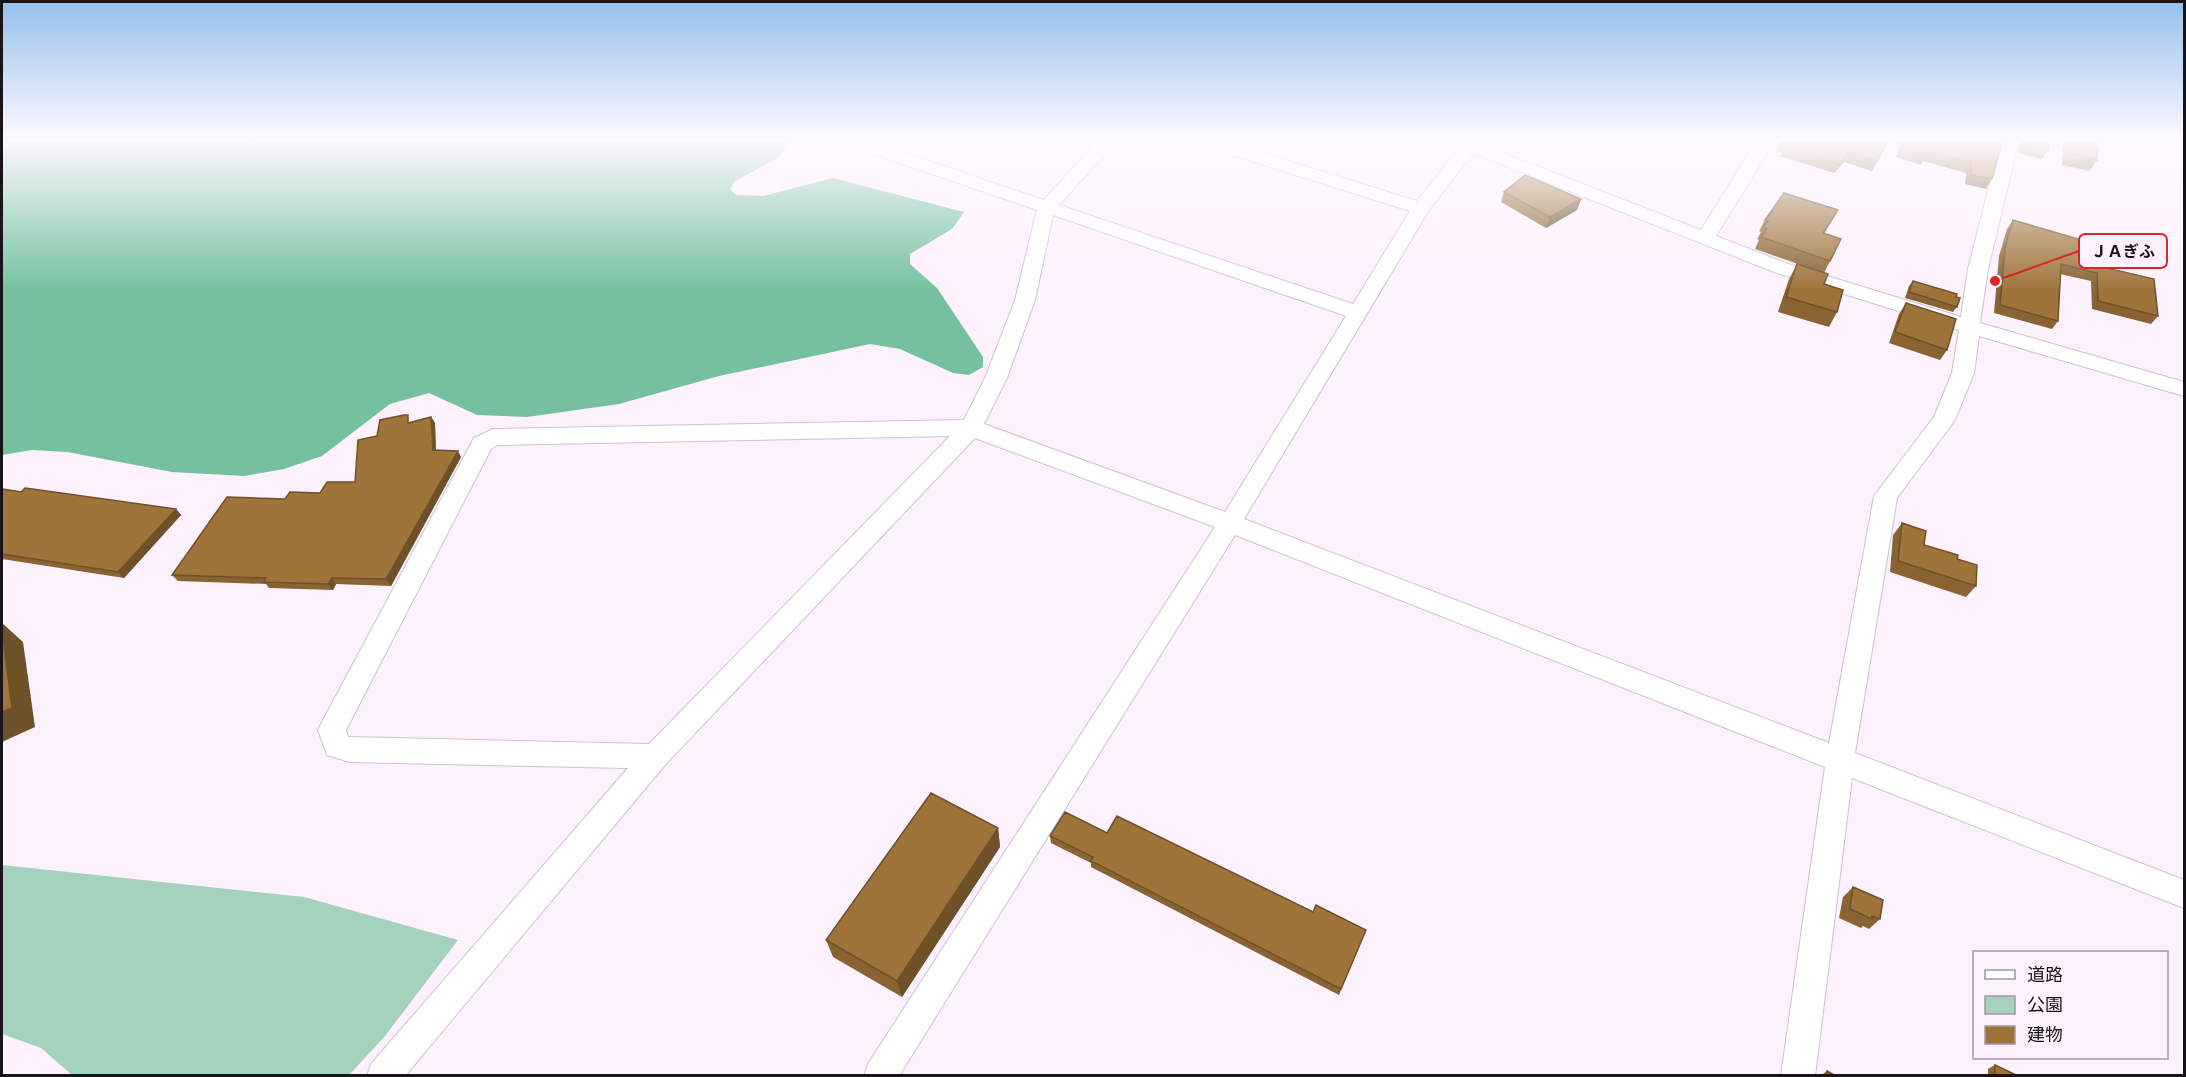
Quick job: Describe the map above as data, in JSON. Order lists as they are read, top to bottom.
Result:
{
  "places": ["ＪＡぎふ"],
  "legend": ["道路", "公園", "建物"]
}
